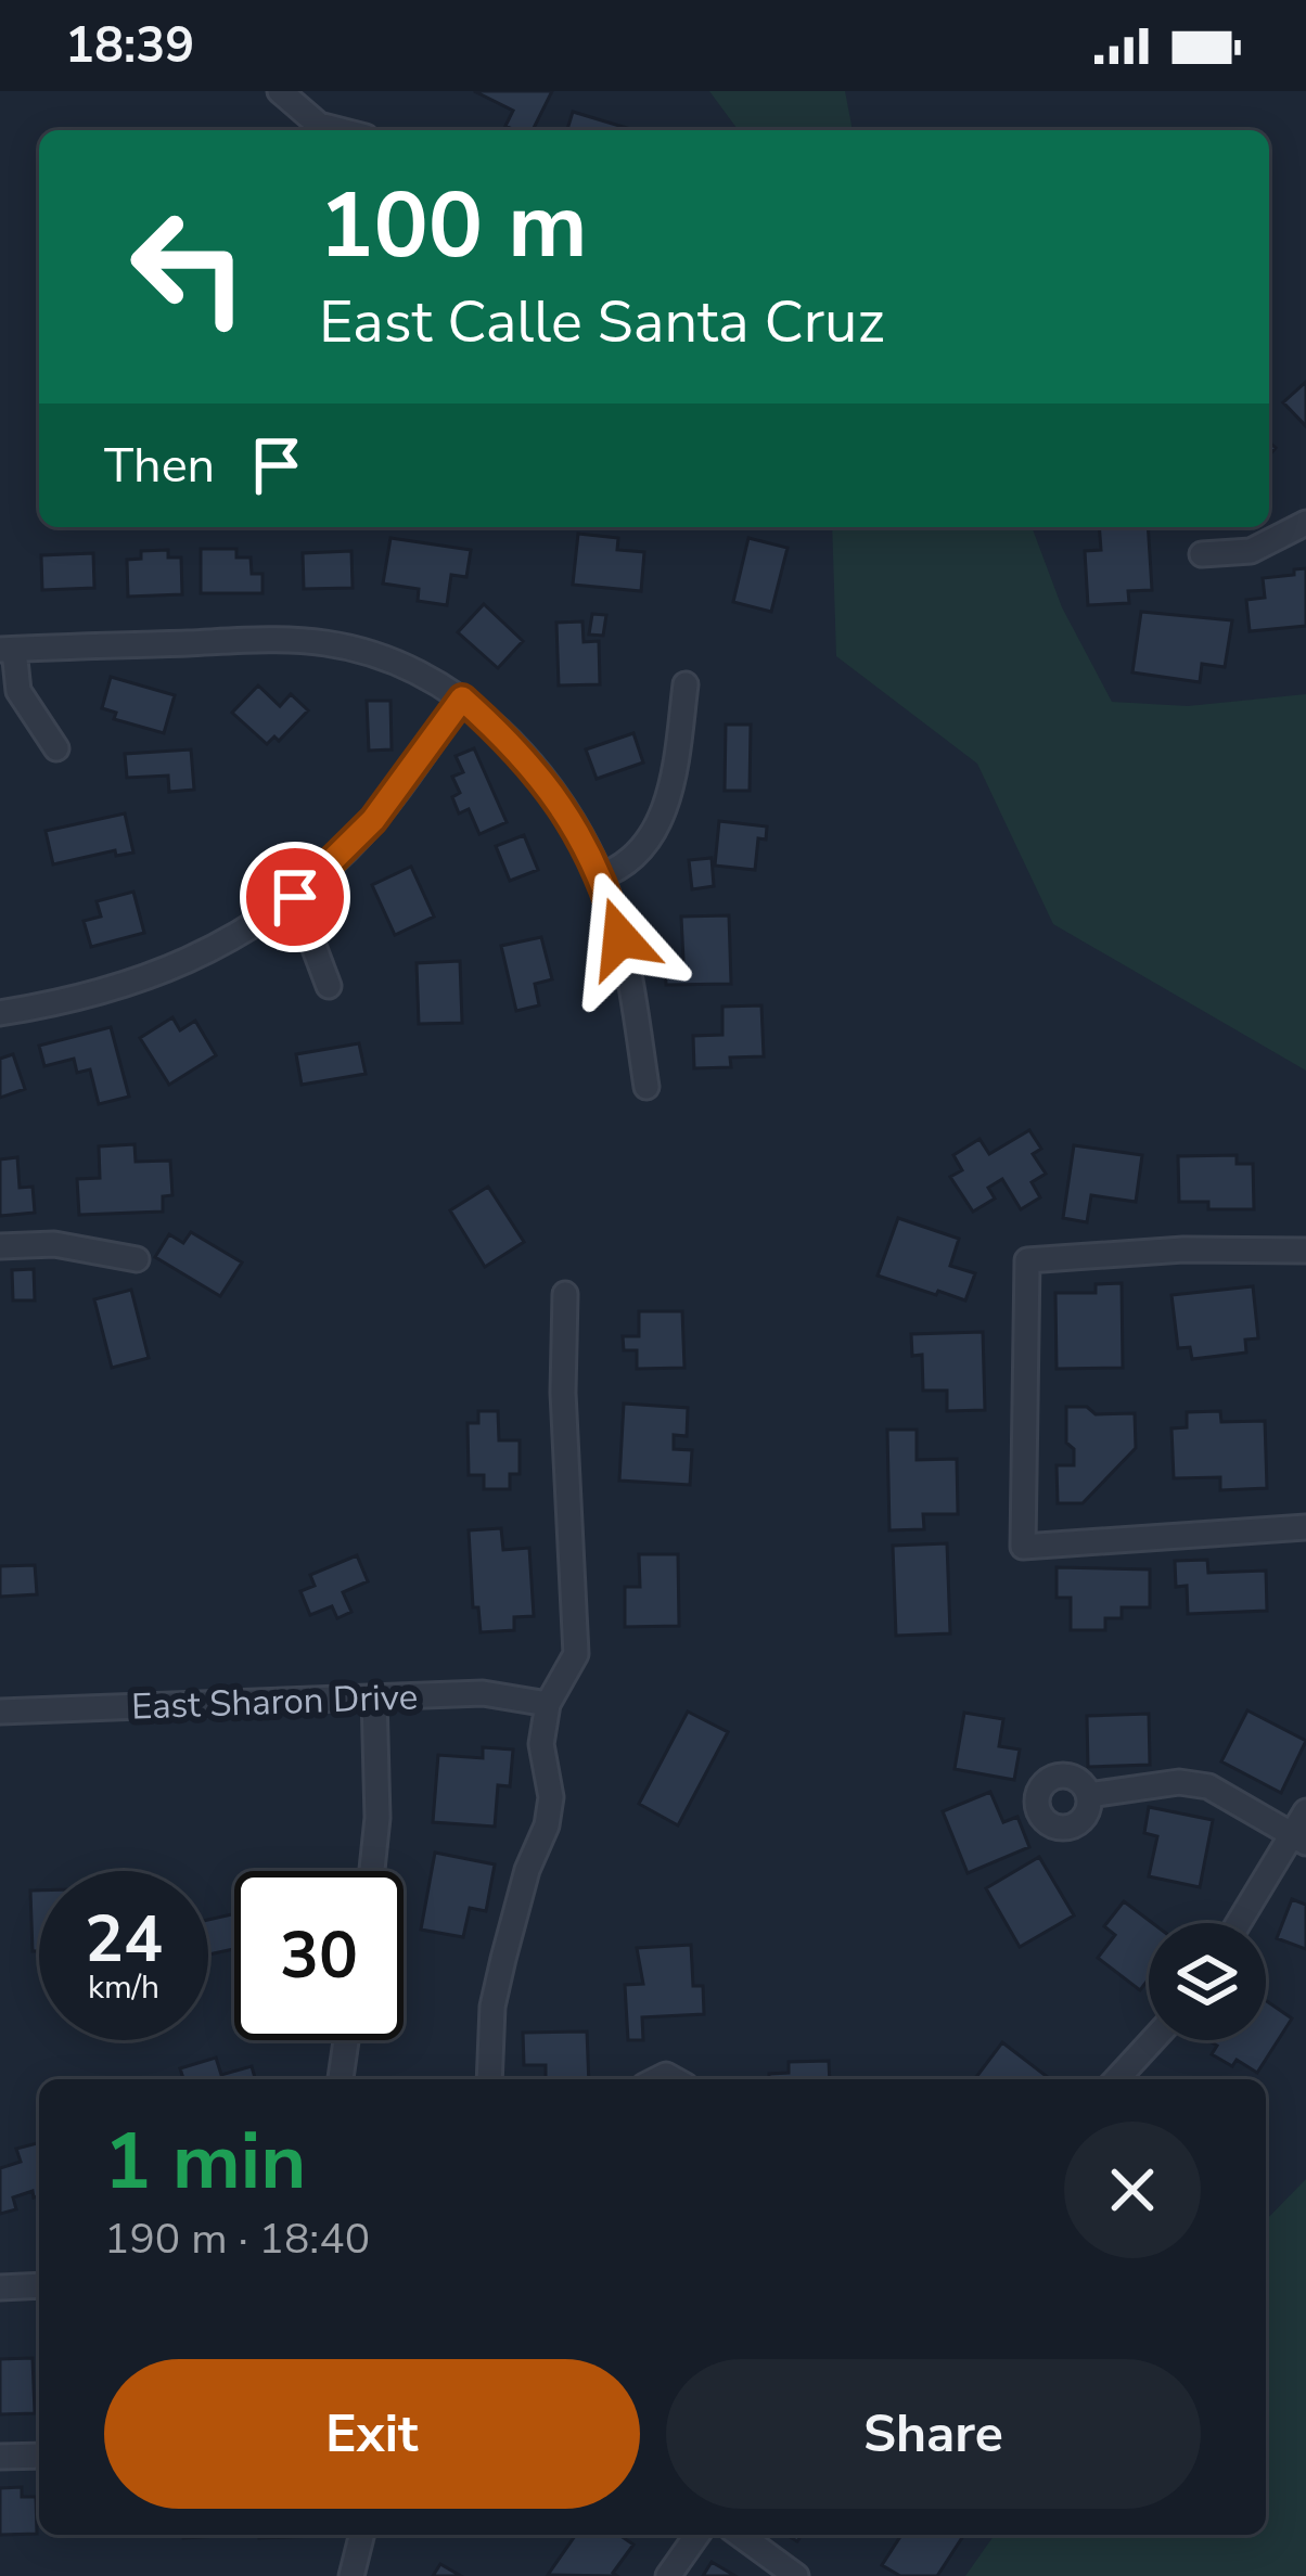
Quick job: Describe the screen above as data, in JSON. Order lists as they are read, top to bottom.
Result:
{
  "streets": {
    "street": ["East Sharon Drive"]
  },
  "page": {
    "status": "18:39",
    "turn": ["100 m", "East Calle Santa Cruz"],
    "then": "Then",
    "speed": "24 km/h",
    "limit": "30",
    "heading": ["1 min", "190 m · 18:40"],
    "buttons": ["Exit", "Share"]
  }
}
